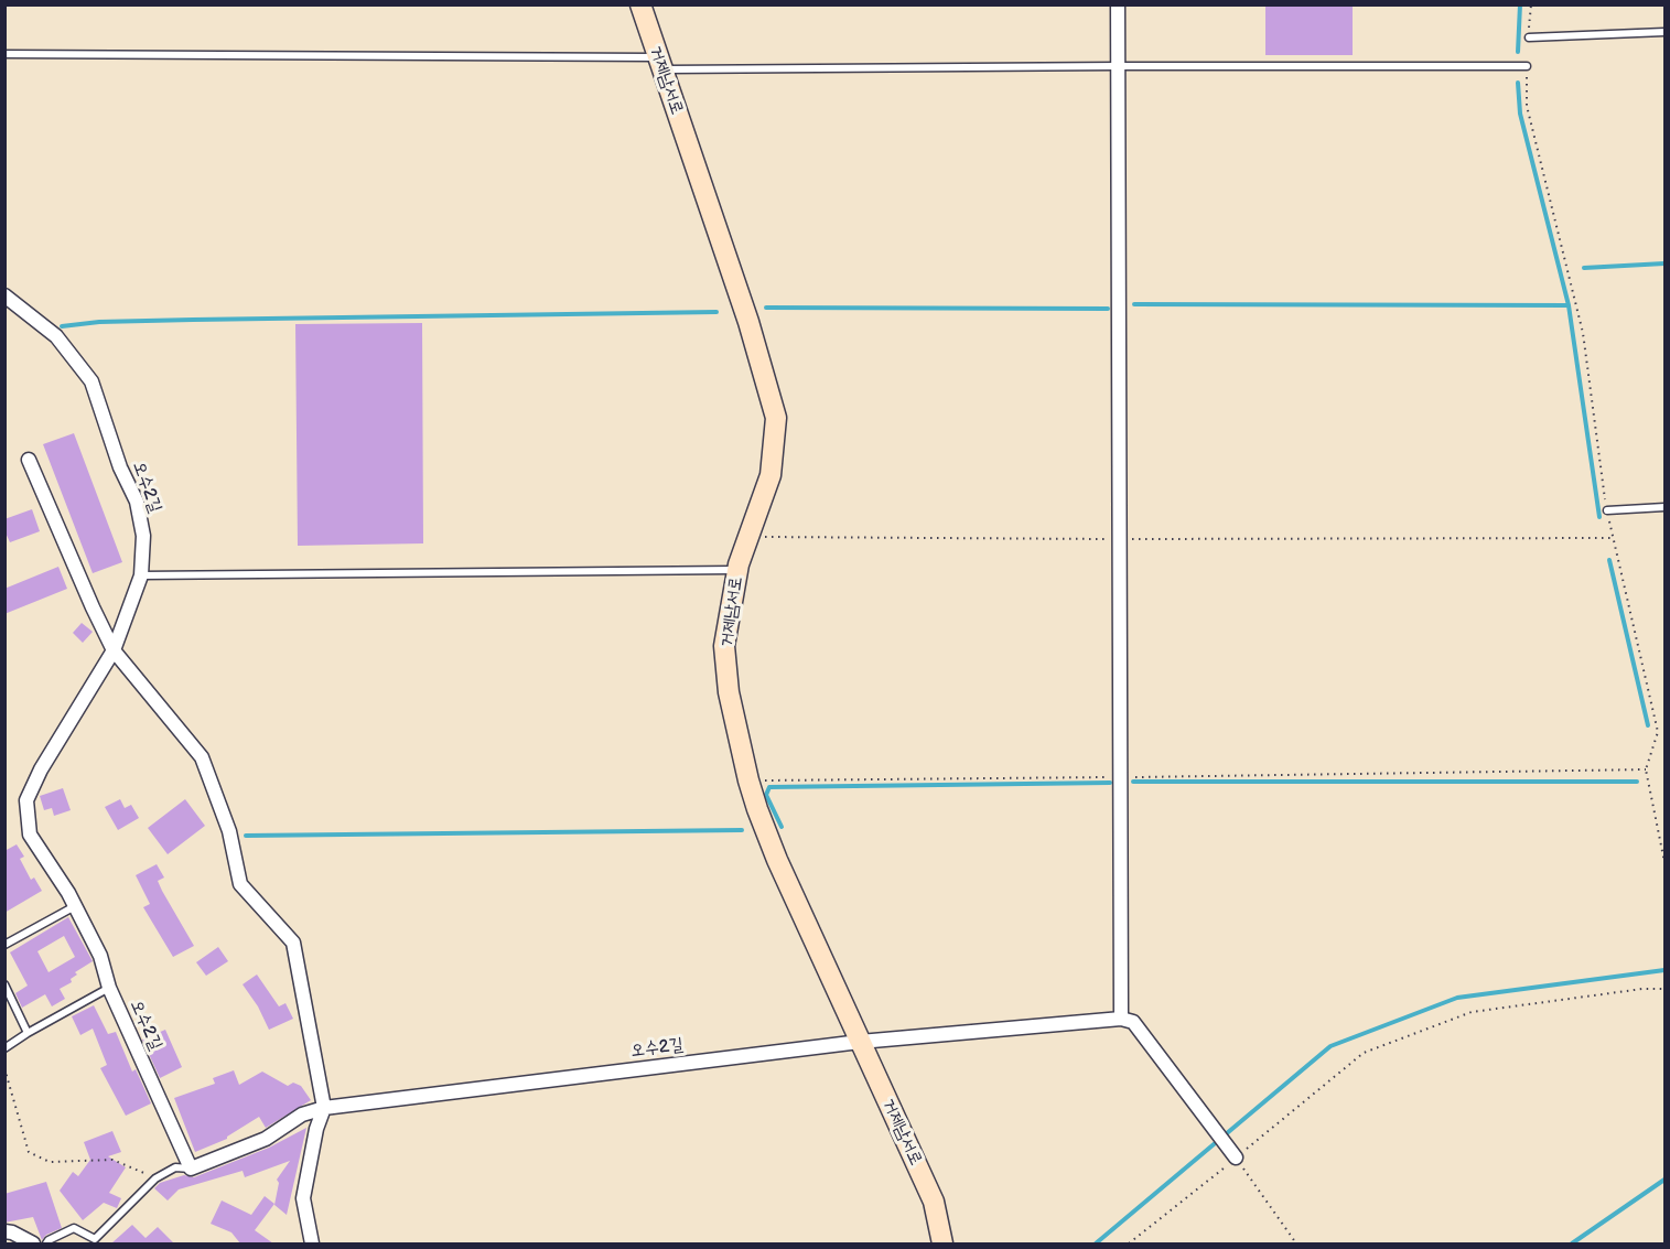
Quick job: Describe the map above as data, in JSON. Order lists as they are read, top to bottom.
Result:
{
  "streets": {
    "main road": ["거제남서로"],
    "street": ["오수2길"]
  },
  "crossings": [
    ["거제남서로", "오수2길"]
  ]
}
